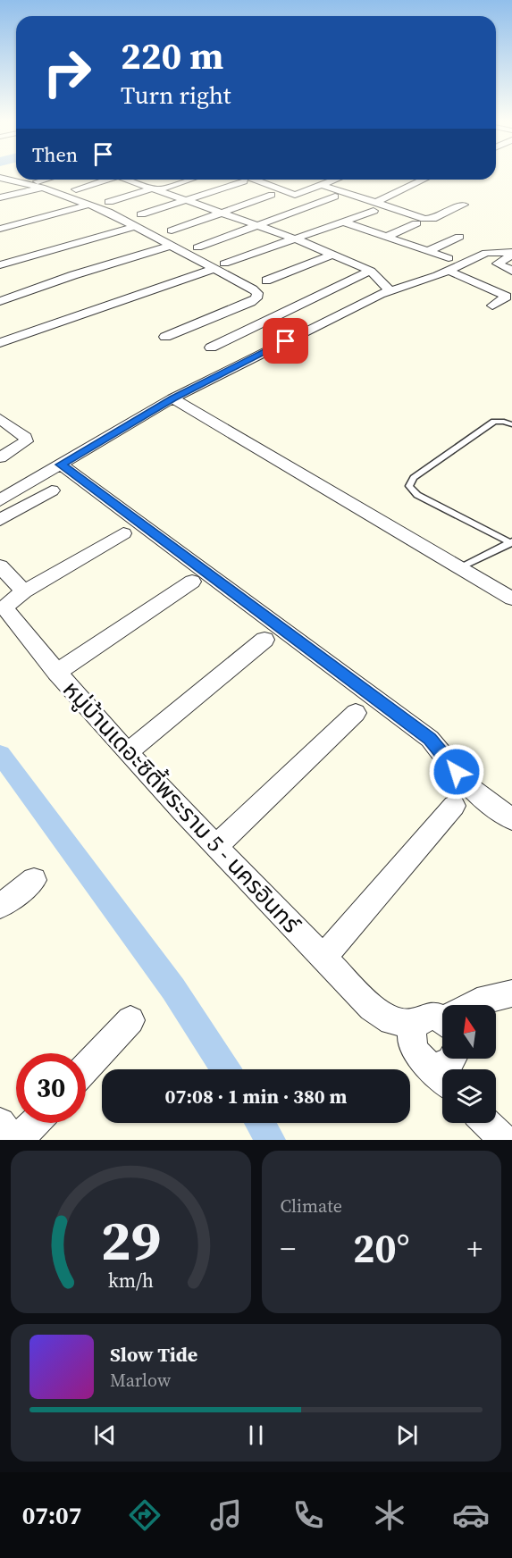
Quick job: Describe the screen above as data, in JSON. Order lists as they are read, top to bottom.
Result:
{
  "streets": {
    "street": ["หมู่บ้านเดอะซิตี้พระราม 5 - นครอินทร์"]
  },
  "north": "top",
  "page": {
    "turn": ["220 m", "Turn right"],
    "then": "Then",
    "limit": "30",
    "trip": "07:08 · 1 min · 380 m",
    "tile": "Climate",
    "heat": ["−", "20°", "+"],
    "song": ["Slow Tide", "Marlow"],
    "tabs": "07:07",
    "gauge": ["29", "km/h"]
  }
}
